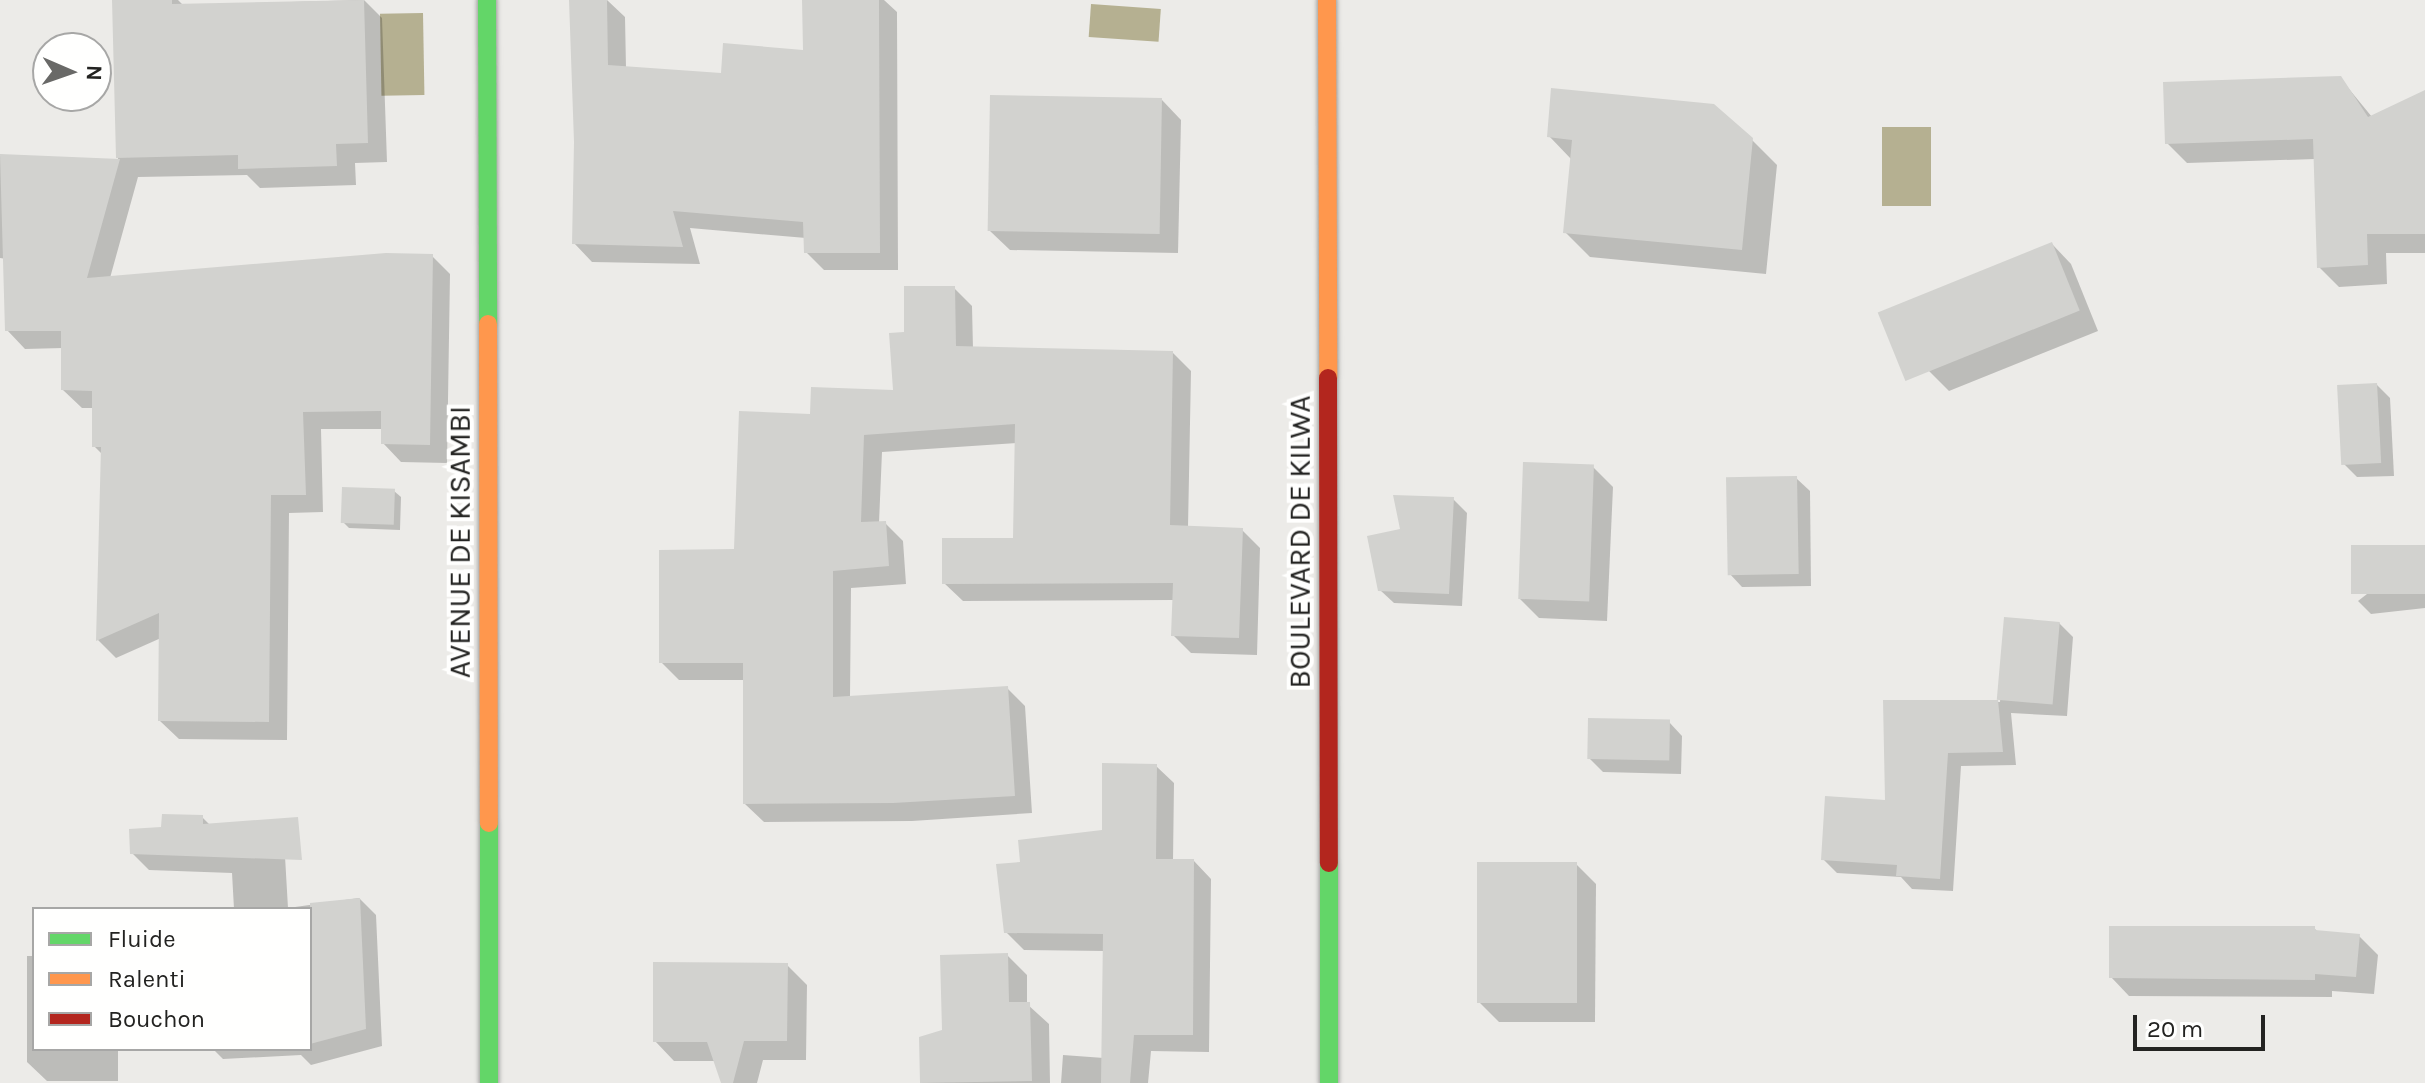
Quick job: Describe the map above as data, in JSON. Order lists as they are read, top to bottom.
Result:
{
  "streets": {
    "street": ["AVENUE DE KISAMBI", "BOULEVARD DE KILWA"]
  },
  "legend": ["Fluide", "Ralenti", "Bouchon"],
  "scale_bar": "20 m",
  "north": "right"
}
